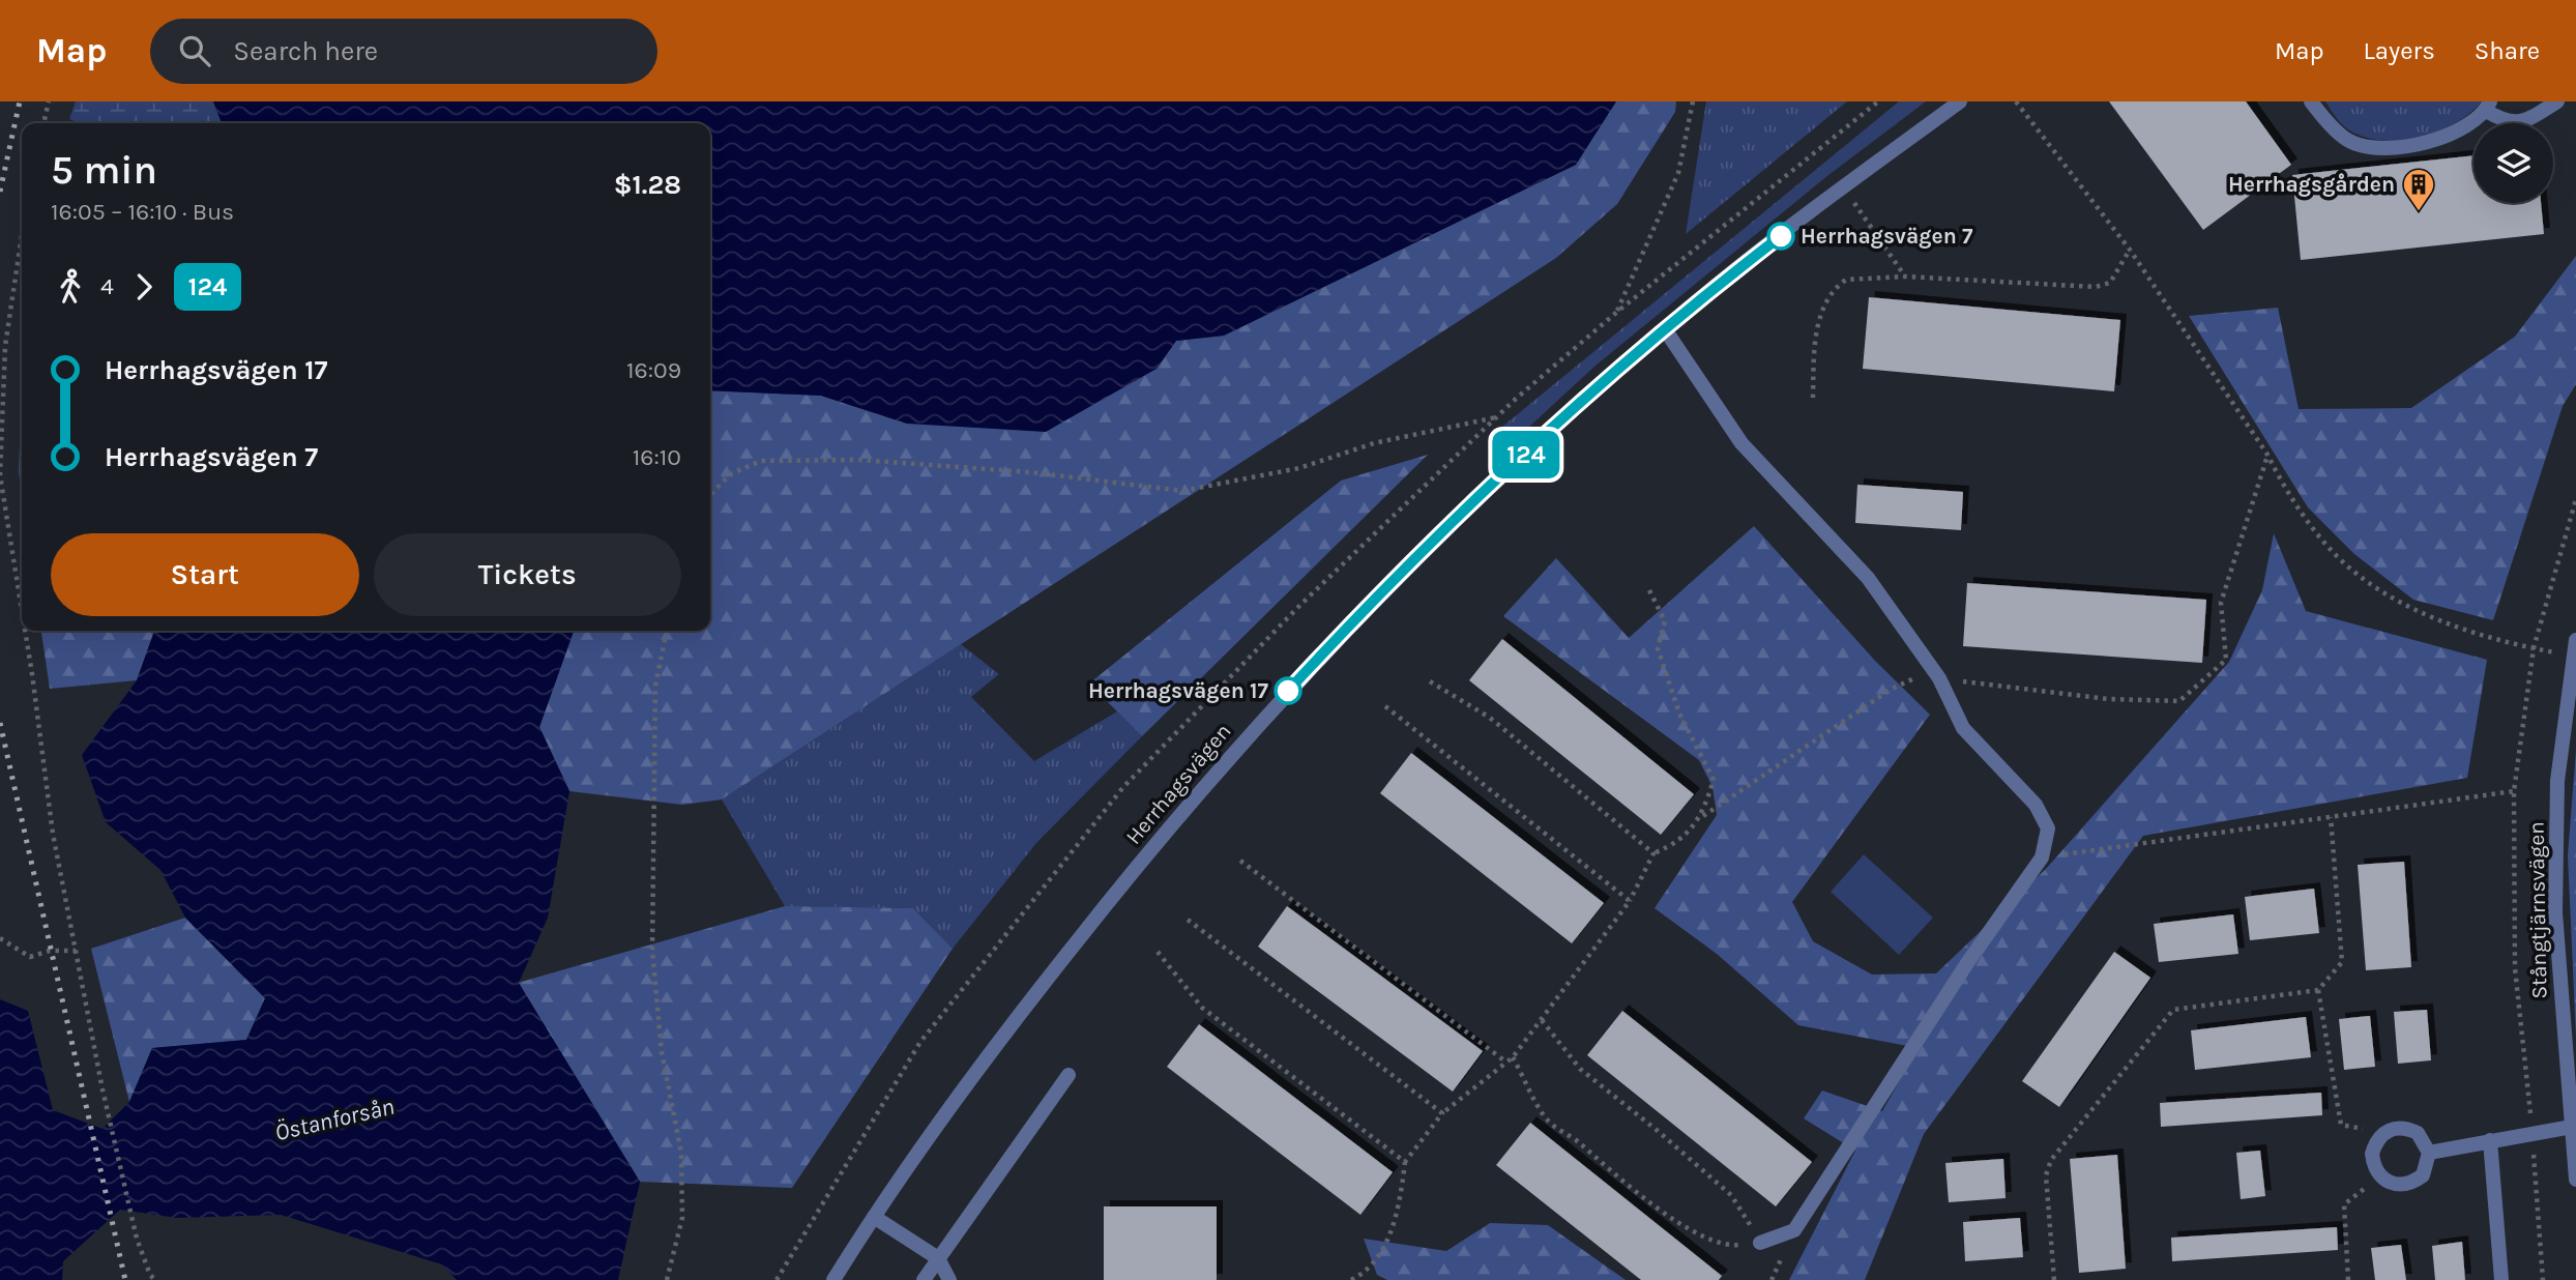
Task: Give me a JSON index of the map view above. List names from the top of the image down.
{
  "streets": {
    "street": ["Herrhagsvägen", "Stångtjärnsvägen"]
  },
  "water": ["Östanforsån"],
  "places": {
    "building": ["Herrhagsgården"],
    "other": ["Herrhagsvägen 7", "Herrhagsvägen 17"]
  },
  "lines": ["bus line 124"],
  "page": {
    "header": "Map",
    "search": "Search here",
    "nav": ["Map", "Layers", "Share"],
    "on_map": "124",
    "heading": ["5 min", "16:05 – 16:10 · Bus", "$1.28"],
    "legs": ["4", "124"],
    "list": [
      {
        "name": "Herrhagsvägen 17",
        "value": "16:09"
      },
      {
        "name": "Herrhagsvägen 7",
        "value": "16:10"
      }
    ],
    "buttons": ["Start", "Tickets"]
  }
}
